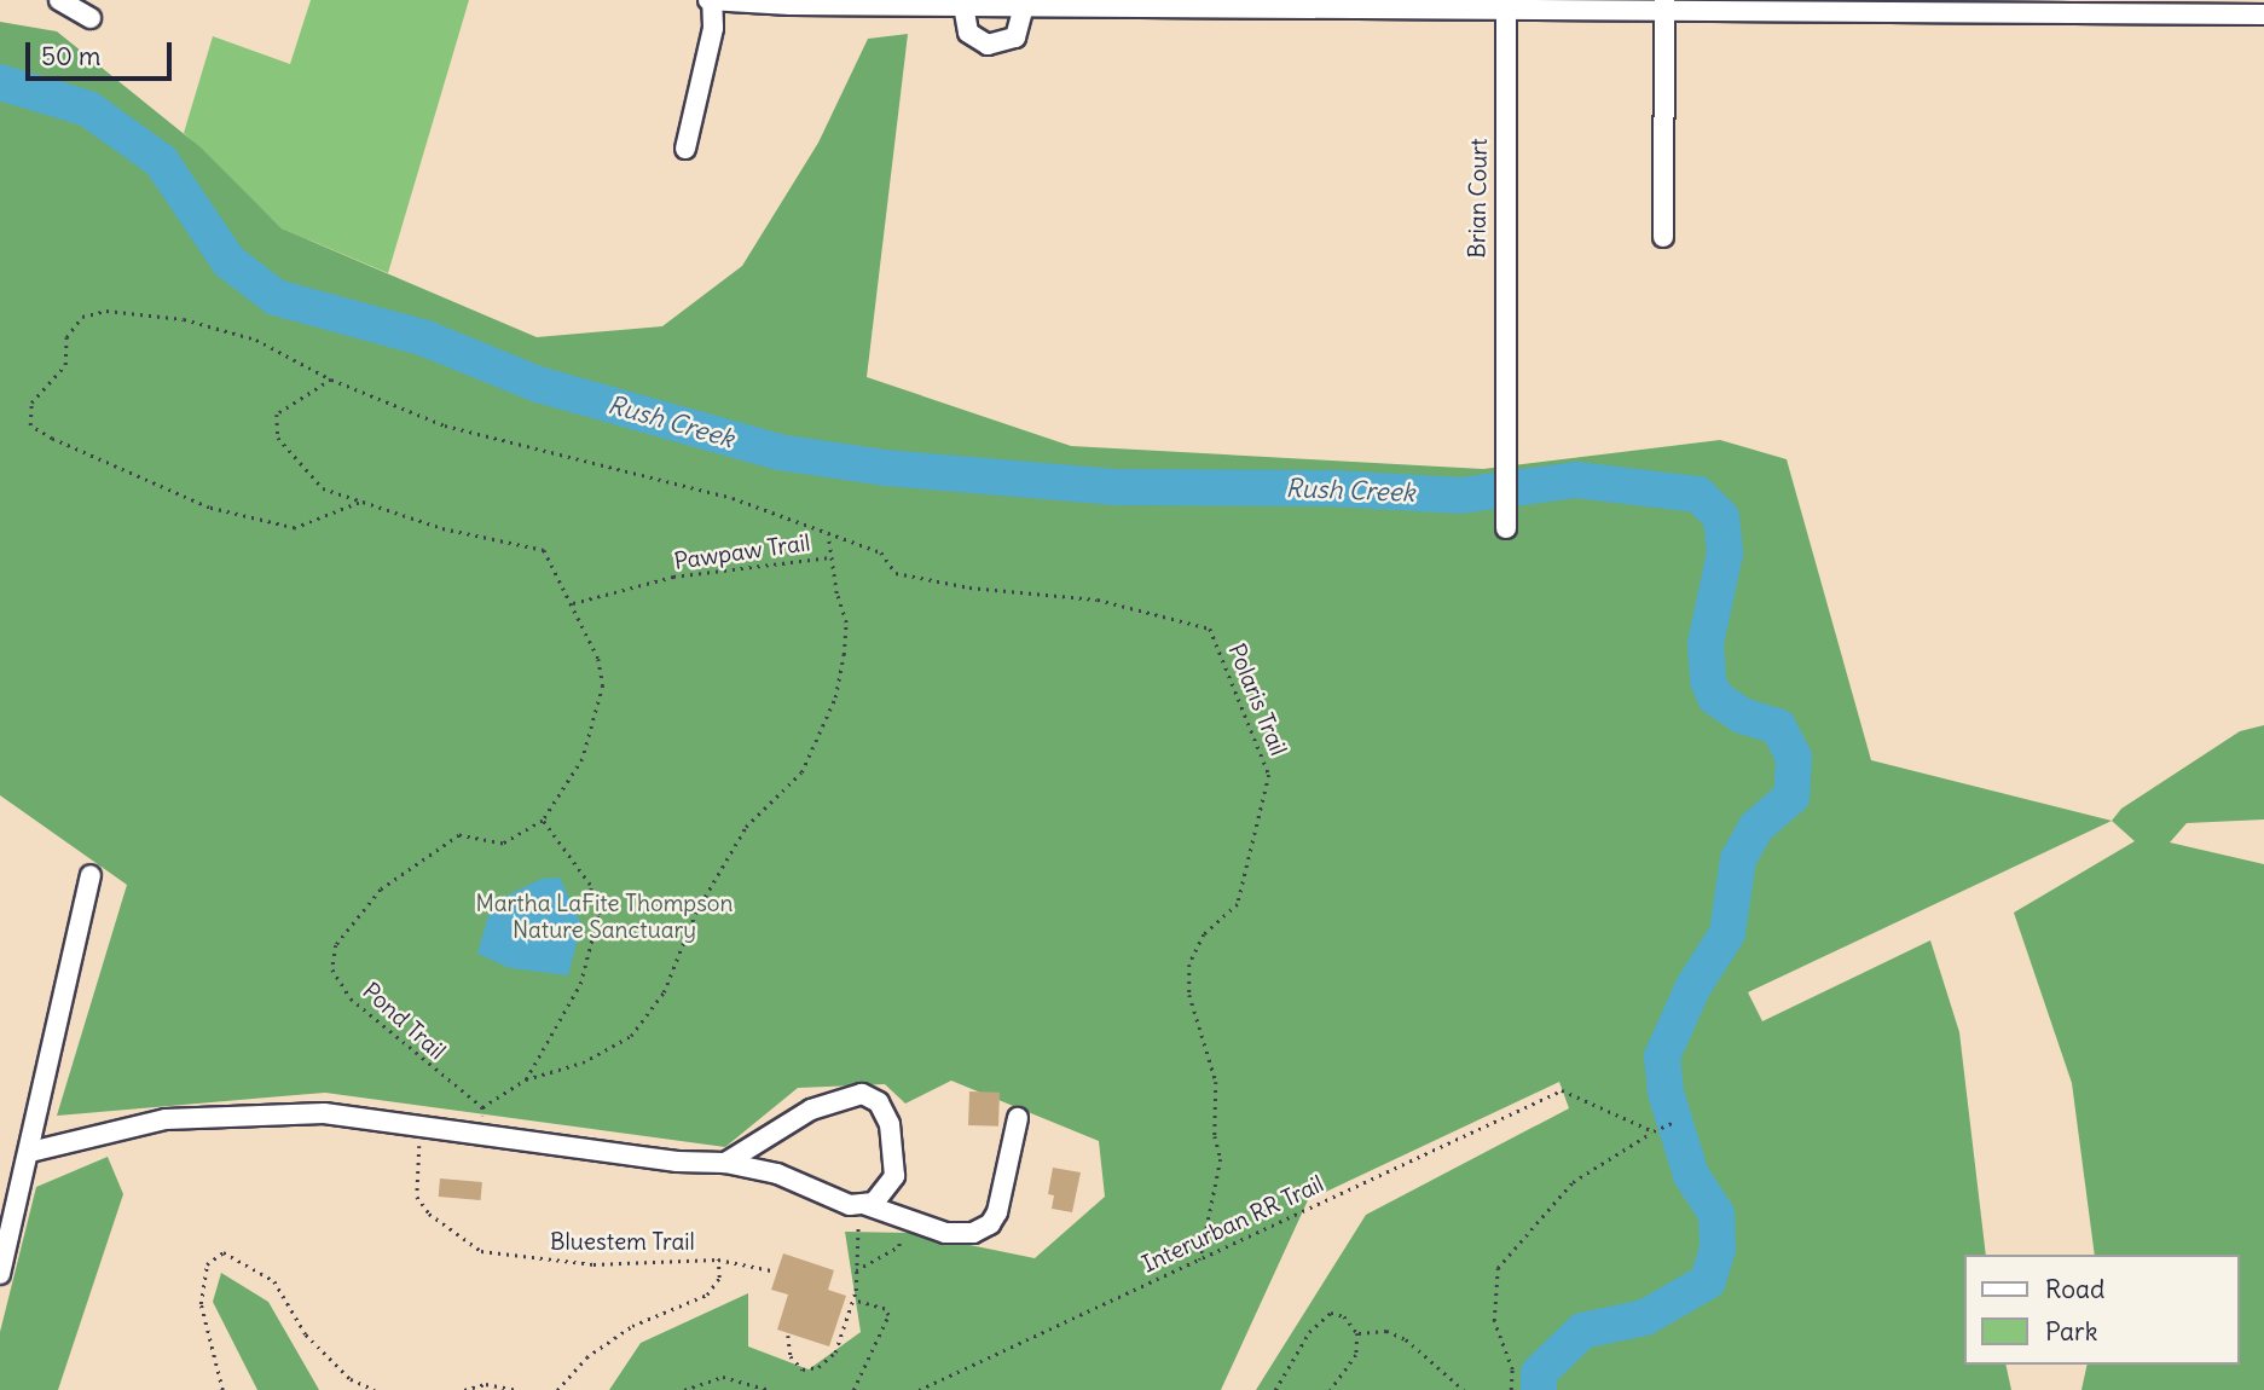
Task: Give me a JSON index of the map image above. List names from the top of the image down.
{
  "streets": {
    "street": ["Brian Court"],
    "path": [
      "Pawpaw Trail",
      "Polaris Trail",
      "Pond Trail",
      "Interurban RR Trail",
      "Bluestem Trail"
    ]
  },
  "crossings": [
    ["Pawpaw Trail", "Polaris Trail"],
    ["Pawpaw Trail", "Pond Trail"],
    ["Polaris Trail", "Interurban RR Trail"]
  ],
  "water": ["Rush Creek"],
  "parks": ["Martha LaFite Thompson Nature Sanctuary"],
  "legend": ["Road", "Park"],
  "scale_bar": "50 m"
}
